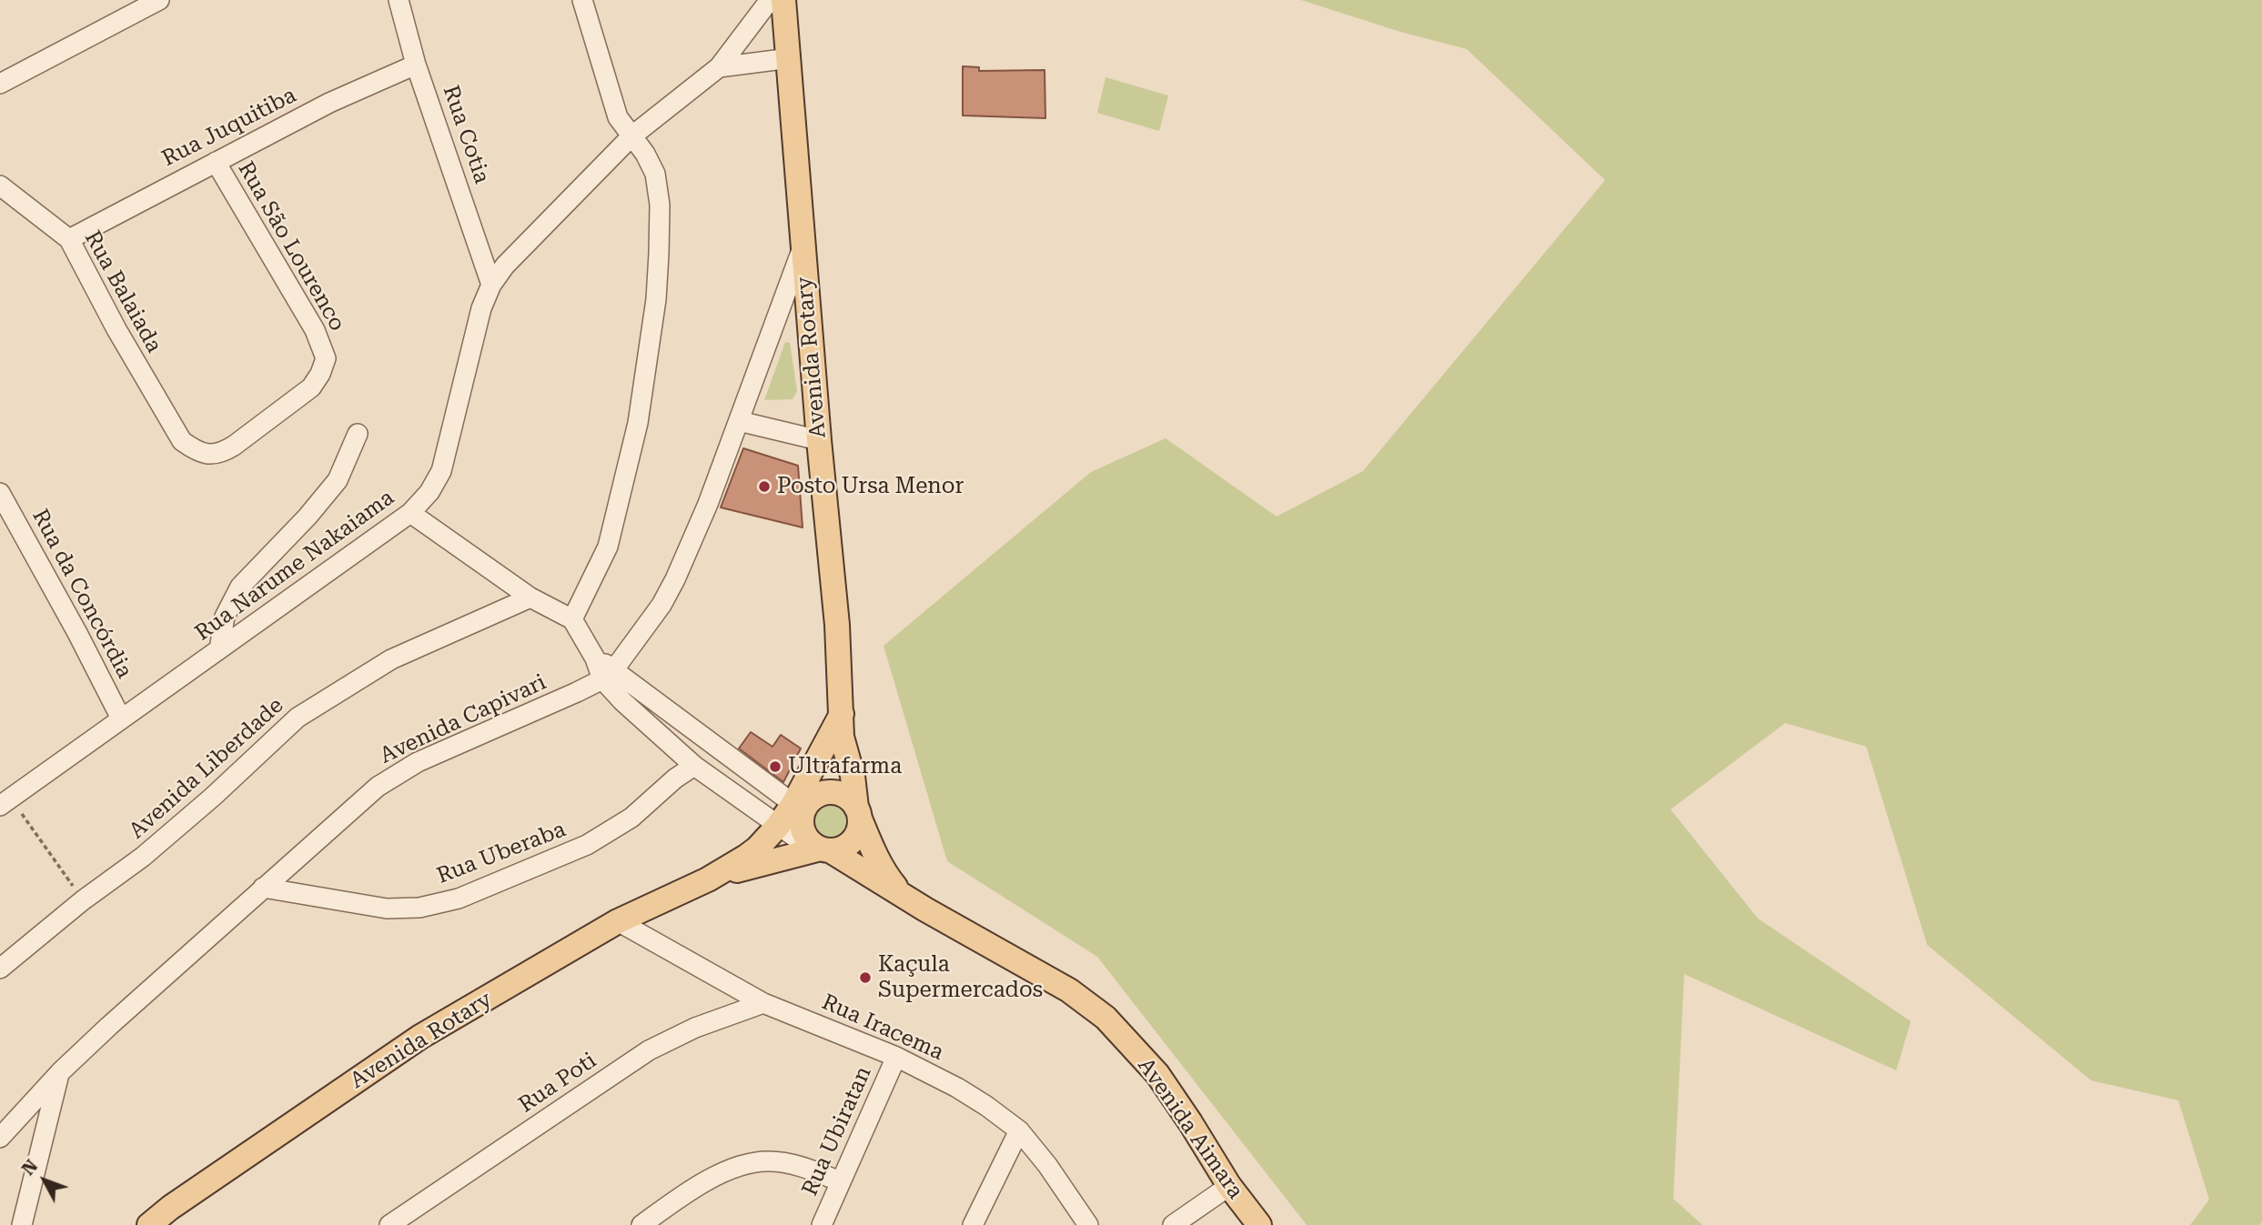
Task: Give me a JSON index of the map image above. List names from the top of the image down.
{
  "streets": {
    "main road": ["Avenida Rotary", "Avenida Aimara"],
    "street": [
      "Rua Juquitiba",
      "Rua Cotia",
      "Rua São Lourenco",
      "Rua Balaiada",
      "Rua Narume Nakaiama",
      "Rua da Concórdia",
      "Avenida Capivari",
      "Avenida Liberdade",
      "Rua Uberaba",
      "Rua Iracema",
      "Rua Poti",
      "Rua Ubiratan"
    ]
  },
  "crossings": [
    ["Rua Juquitiba", "Rua Cotia"],
    ["Rua Juquitiba", "Rua São Lourenco"],
    ["Rua Juquitiba", "Rua Balaiada"],
    ["Rua Cotia", "Rua Narume Nakaiama"],
    ["Rua São Lourenco", "Rua Balaiada"],
    ["Avenida Rotary", "Rua Iracema"],
    ["Avenida Rotary", "Avenida Aimara"],
    ["Rua Narume Nakaiama", "Rua da Concórdia"],
    ["Avenida Capivari", "Rua Uberaba"],
    ["Rua Iracema", "Rua Poti"],
    ["Rua Iracema", "Rua Ubiratan"]
  ],
  "places": ["Posto Ursa Menor", "Ultrafarma", "Kaçula Supermercados"],
  "north": "top left"
}
